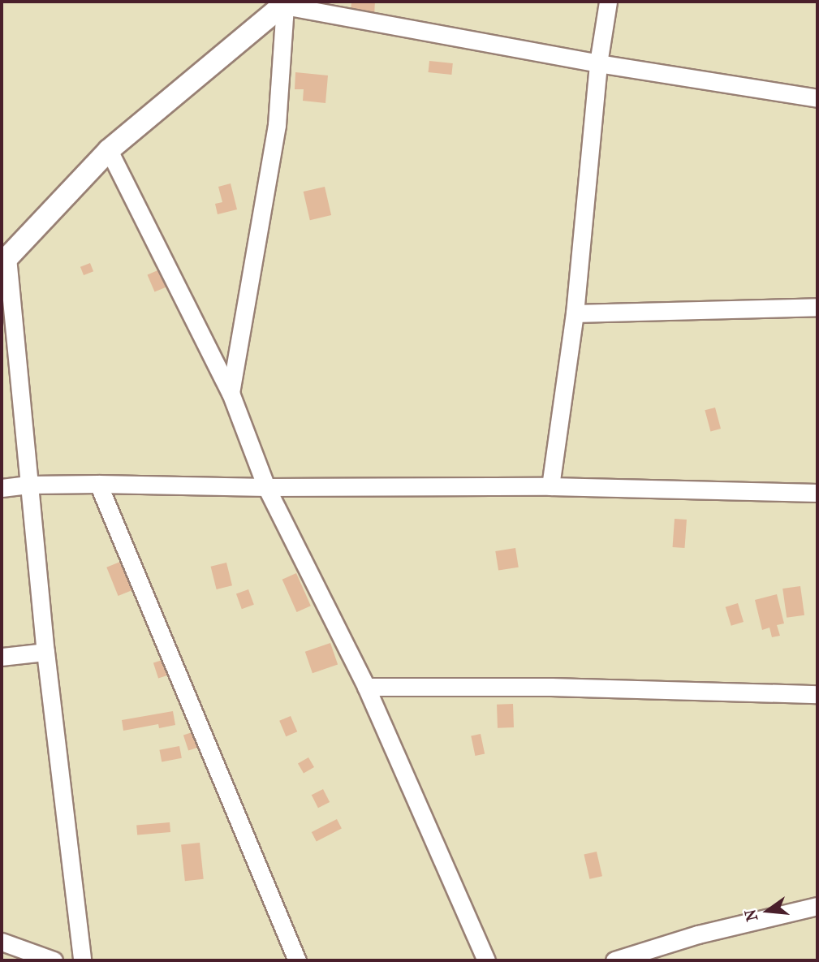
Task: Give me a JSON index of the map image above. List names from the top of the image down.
{
  "north": "left"
}
